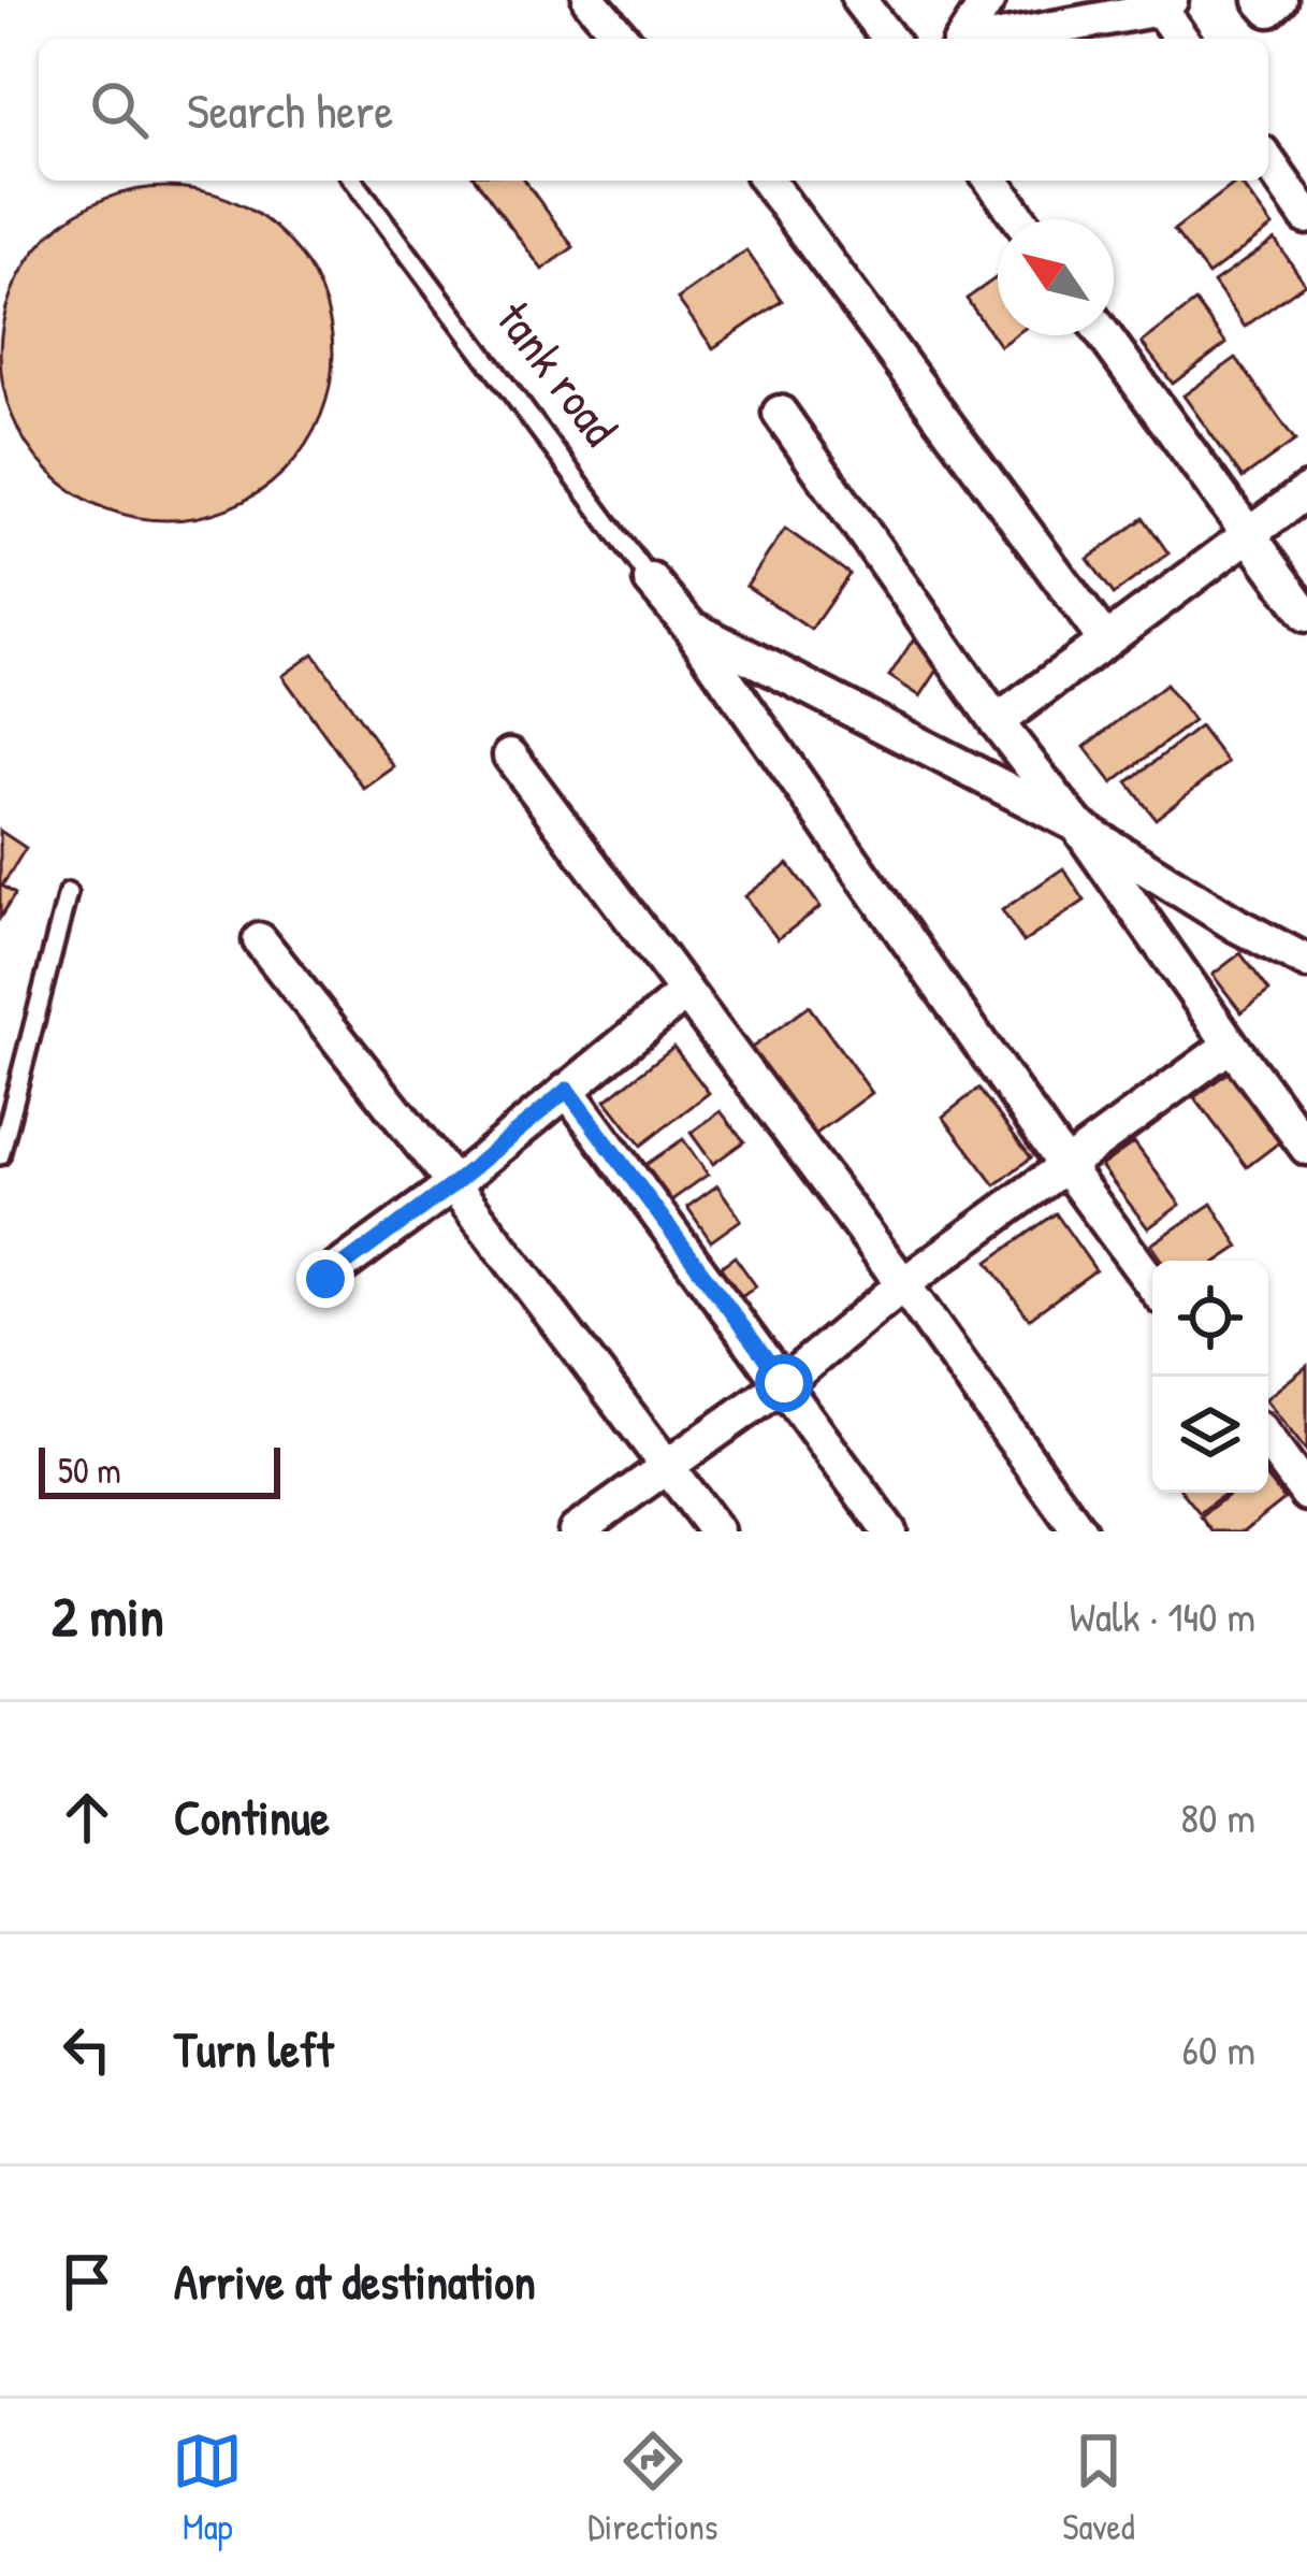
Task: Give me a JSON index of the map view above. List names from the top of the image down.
{
  "streets": {
    "street": ["tank road"]
  },
  "scale_bar": "50 m",
  "north": "top left",
  "page": {
    "search": "Search here",
    "scale": "50 m",
    "heading": ["2 min", "Walk · 140 m"],
    "list": [
      ["Continue", "80 m"],
      ["Turn left", "60 m"],
      "Arrive at destination"
    ],
    "nav": ["Map", "Directions", "Saved"]
  }
}
